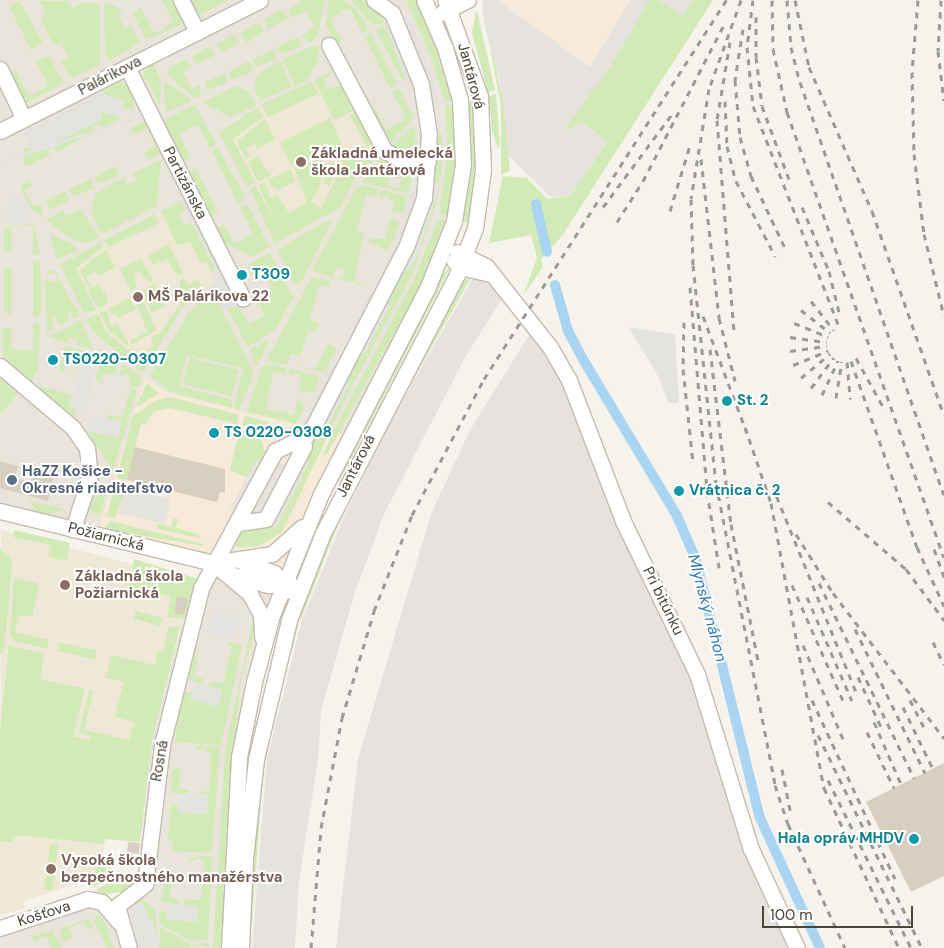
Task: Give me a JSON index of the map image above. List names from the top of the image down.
{
  "streets": {
    "street": [
      "Palárikova",
      "Jantárová",
      "Partizánska",
      "Požiarnická",
      "Pri bitúnku",
      "Rosná",
      "Košťova"
    ]
  },
  "crossings": [
    ["Palárikova", "Partizánska"],
    ["Jantárová", "Požiarnická"],
    ["Jantárová", "Pri bitúnku"],
    ["Požiarnická", "Rosná"],
    ["Rosná", "Košťova"]
  ],
  "water": ["Mlynský náhon"],
  "places": [
    "Základná umelecká škola Jantárová",
    "T309",
    "MŠ Palárikova 22",
    "TS0220-0307",
    "St. 2",
    "TS 0220-0308",
    "HaZZ Košice - Okresné riaditeľstvo",
    "Vrátnica č. 2",
    "Základná škola Požiarnická",
    "Hala opráv MHDV",
    "Vysoká škola bezpečnostného manažérstva"
  ],
  "scale_bar": "100 m"
}
